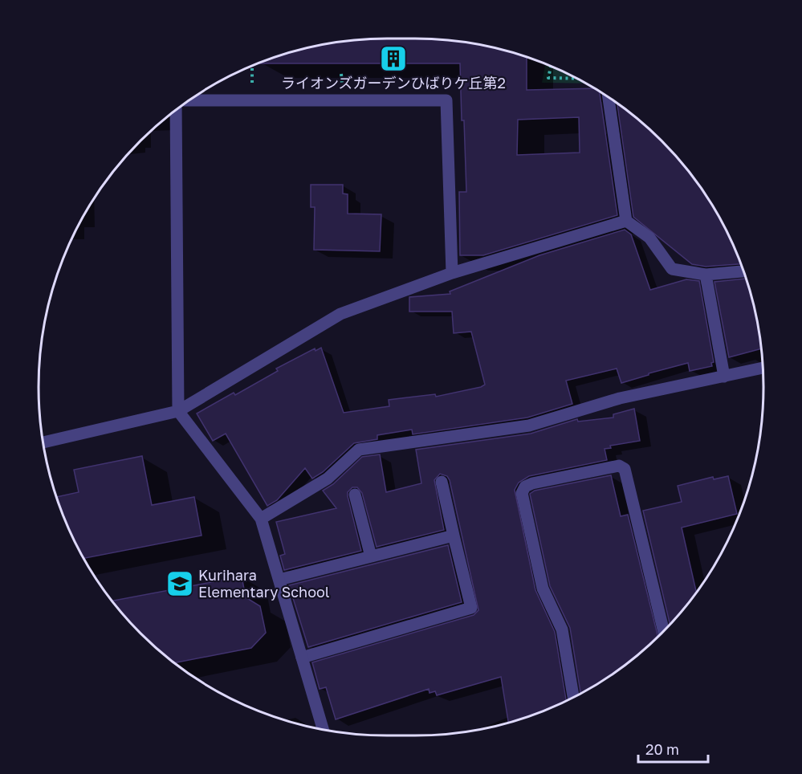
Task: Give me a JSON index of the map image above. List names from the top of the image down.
{
  "places": {
    "building": ["ライオンズガーデンひばりケ丘第2"],
    "school or university": ["Kurihara Elementary School"]
  },
  "scale_bar": "20 m"
}
